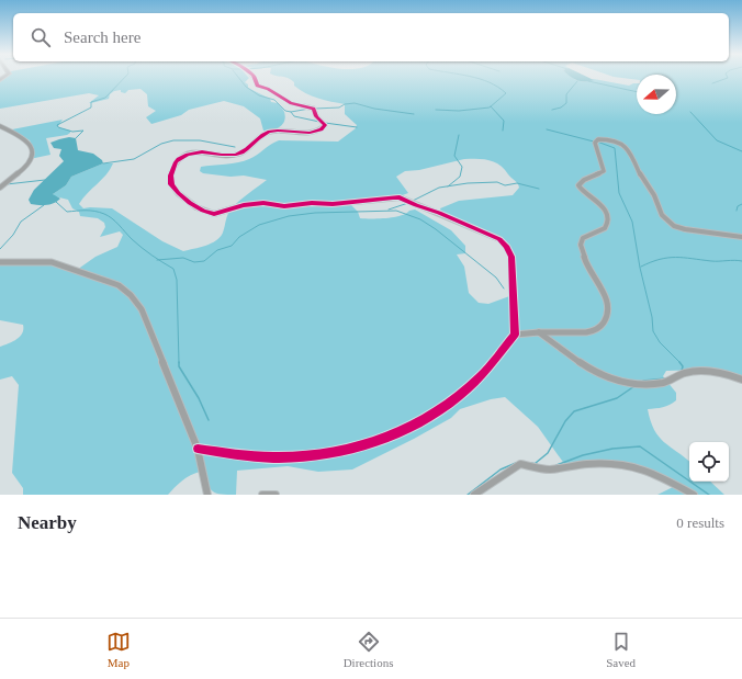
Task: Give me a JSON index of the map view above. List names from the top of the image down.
{
  "north": "left",
  "page": {
    "search": "Search here",
    "heading": ["Nearby", "0 results"],
    "nav": ["Map", "Directions", "Saved"]
  }
}
